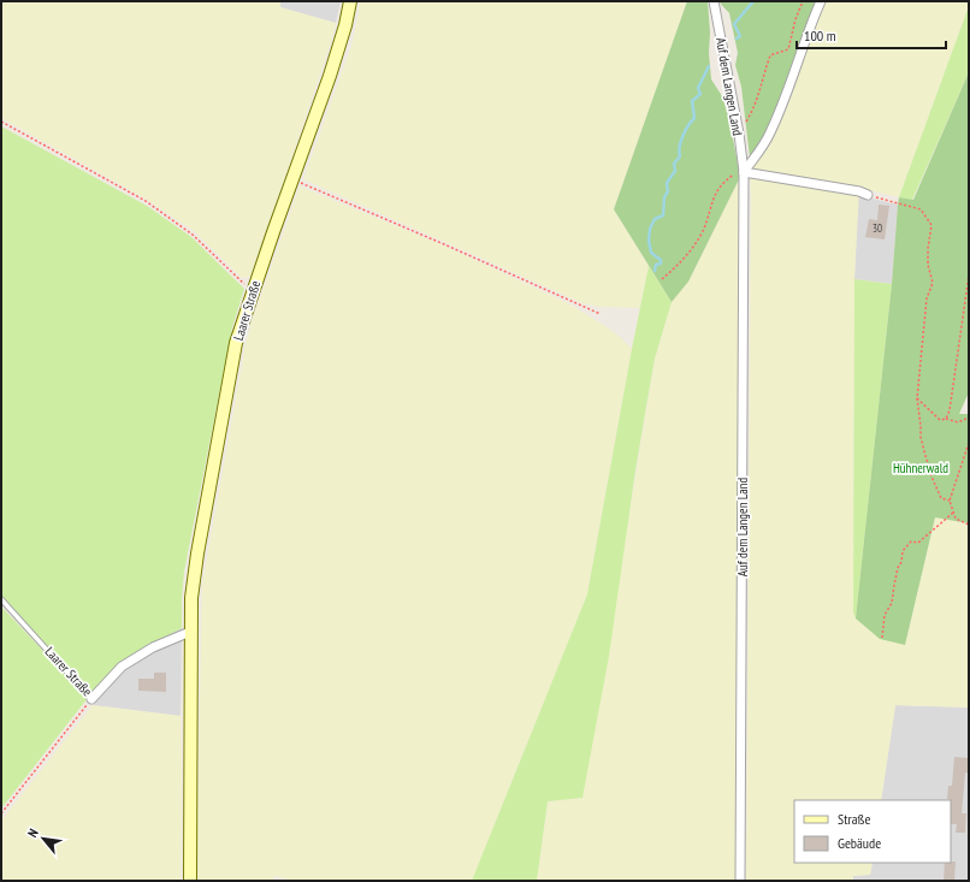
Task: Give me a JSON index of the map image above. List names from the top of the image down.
{
  "streets": {
    "street": ["Auf dem Langen Land", "Laarer Straße"]
  },
  "parks": ["Hühnerwald"],
  "house_numbers": ["30"],
  "legend": ["Straße", "Gebäude"],
  "scale_bar": "100 m",
  "north": "top left"
}
